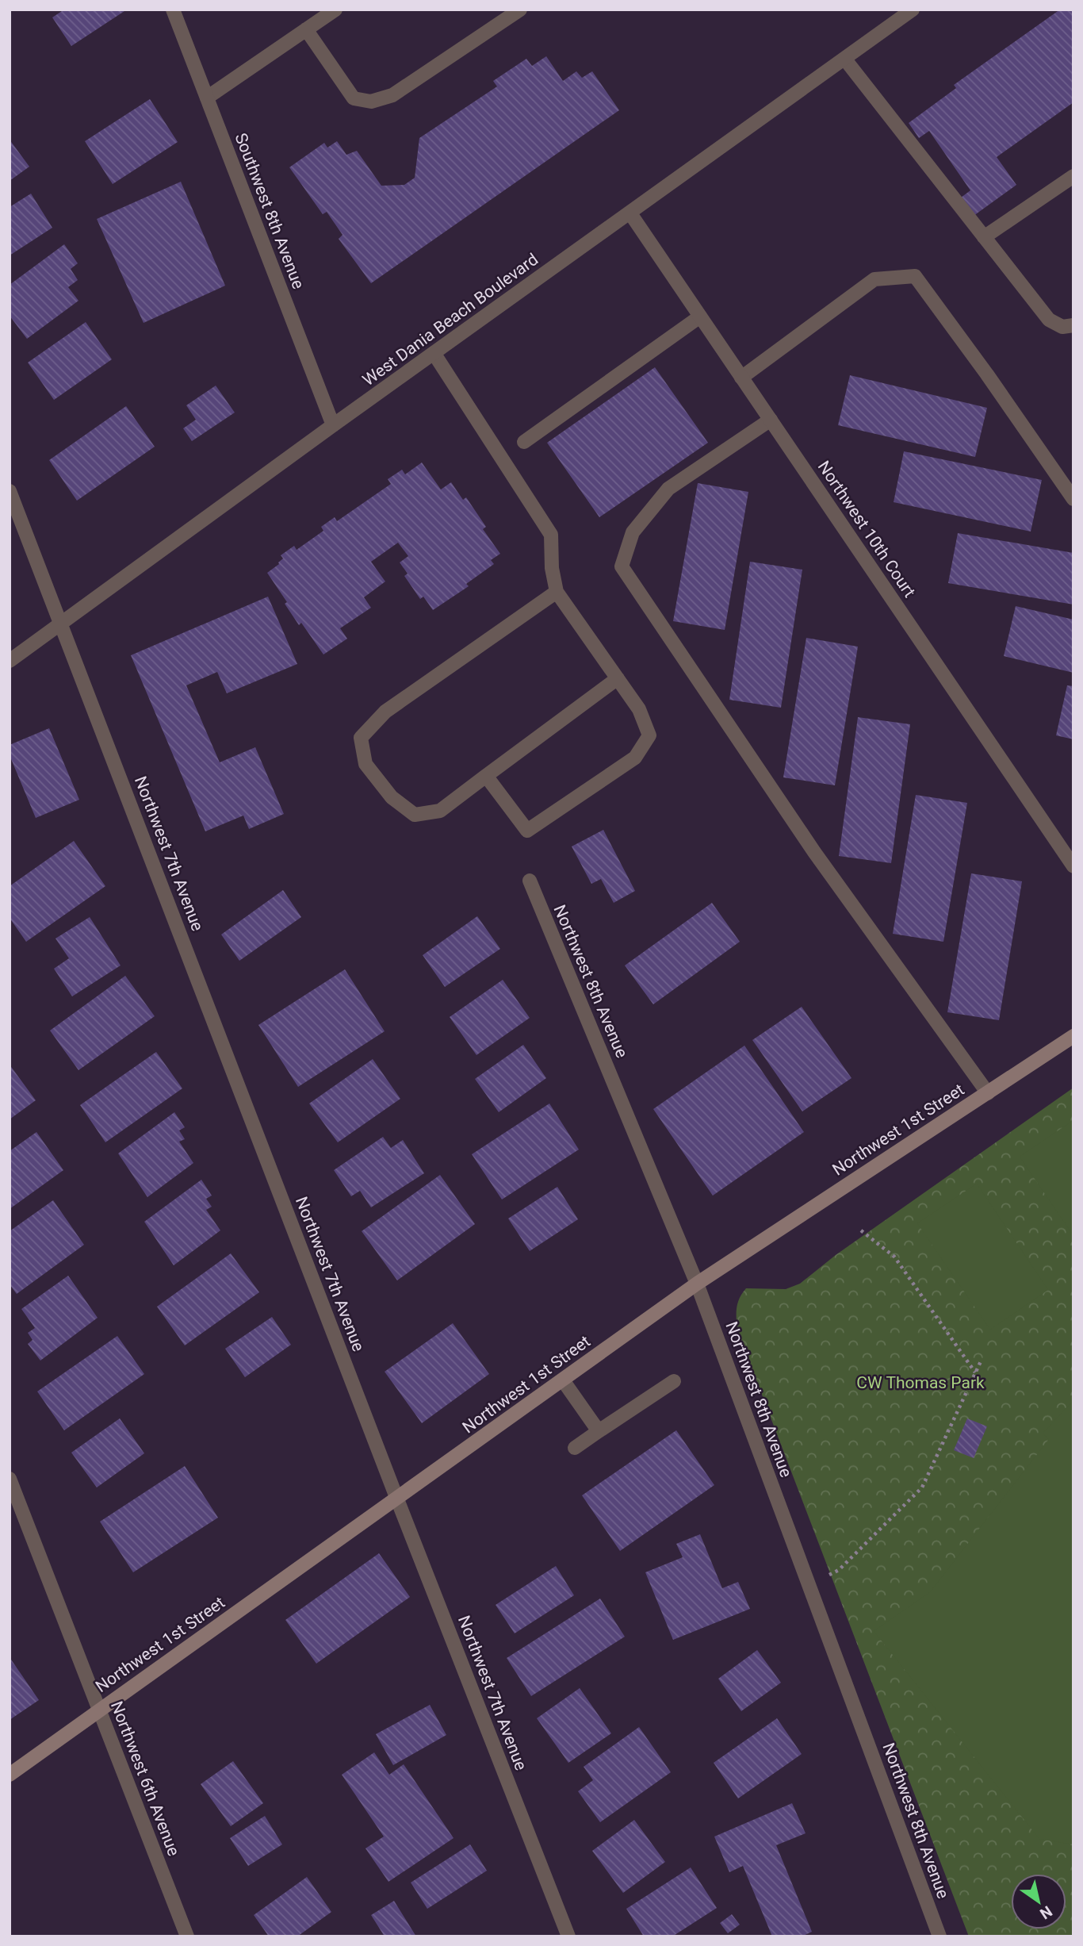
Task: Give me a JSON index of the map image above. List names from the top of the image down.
{
  "streets": {
    "street": [
      "Southwest 8th Avenue",
      "West Dania Beach Boulevard",
      "Northwest 10th Court",
      "Northwest 7th Avenue",
      "Northwest 8th Avenue",
      "Northwest 1st Street",
      "Northwest 6th Avenue"
    ]
  },
  "crossings": [
    ["Southwest 8th Avenue", "West Dania Beach Boulevard"],
    ["West Dania Beach Boulevard", "Northwest 10th Court"],
    ["West Dania Beach Boulevard", "Northwest 7th Avenue"],
    ["Northwest 7th Avenue", "Northwest 1st Street"],
    ["Northwest 8th Avenue", "Northwest 1st Street"],
    ["Northwest 1st Street", "Northwest 6th Avenue"]
  ],
  "parks": ["CW Thomas Park"],
  "north": "bottom right"
}
